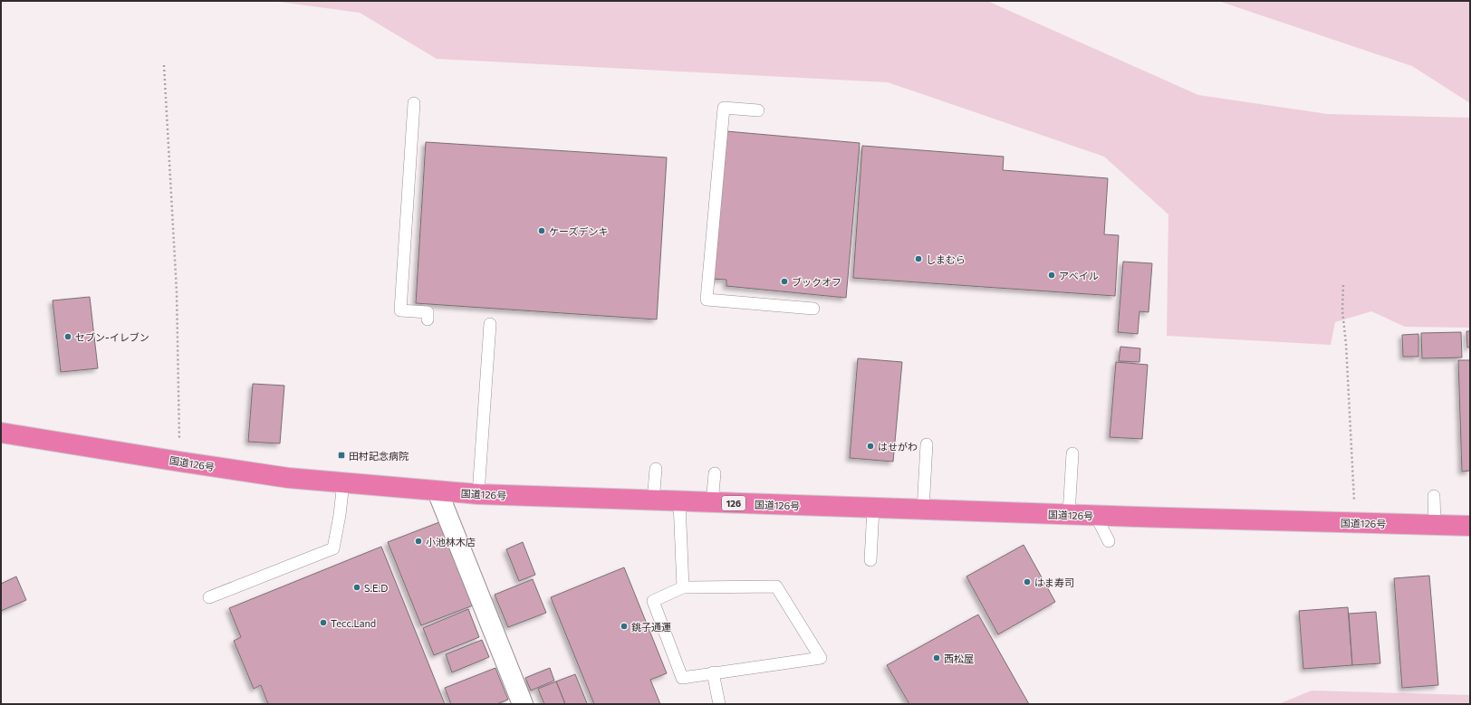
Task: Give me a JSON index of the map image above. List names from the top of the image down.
{
  "streets": {
    "highway": ["国道126号", "126"]
  },
  "places": {
    "other": [
      "ケーズデンキ",
      "しまむら",
      "アベイル",
      "ブックオフ",
      "セブン-イレブン",
      "はせがわ",
      "小池林木店",
      "はま寿司",
      "S.E.D",
      "Tecc.Land",
      "銚子通運",
      "西松屋"
    ],
    "transit": ["田村記念病院"]
  }
}
